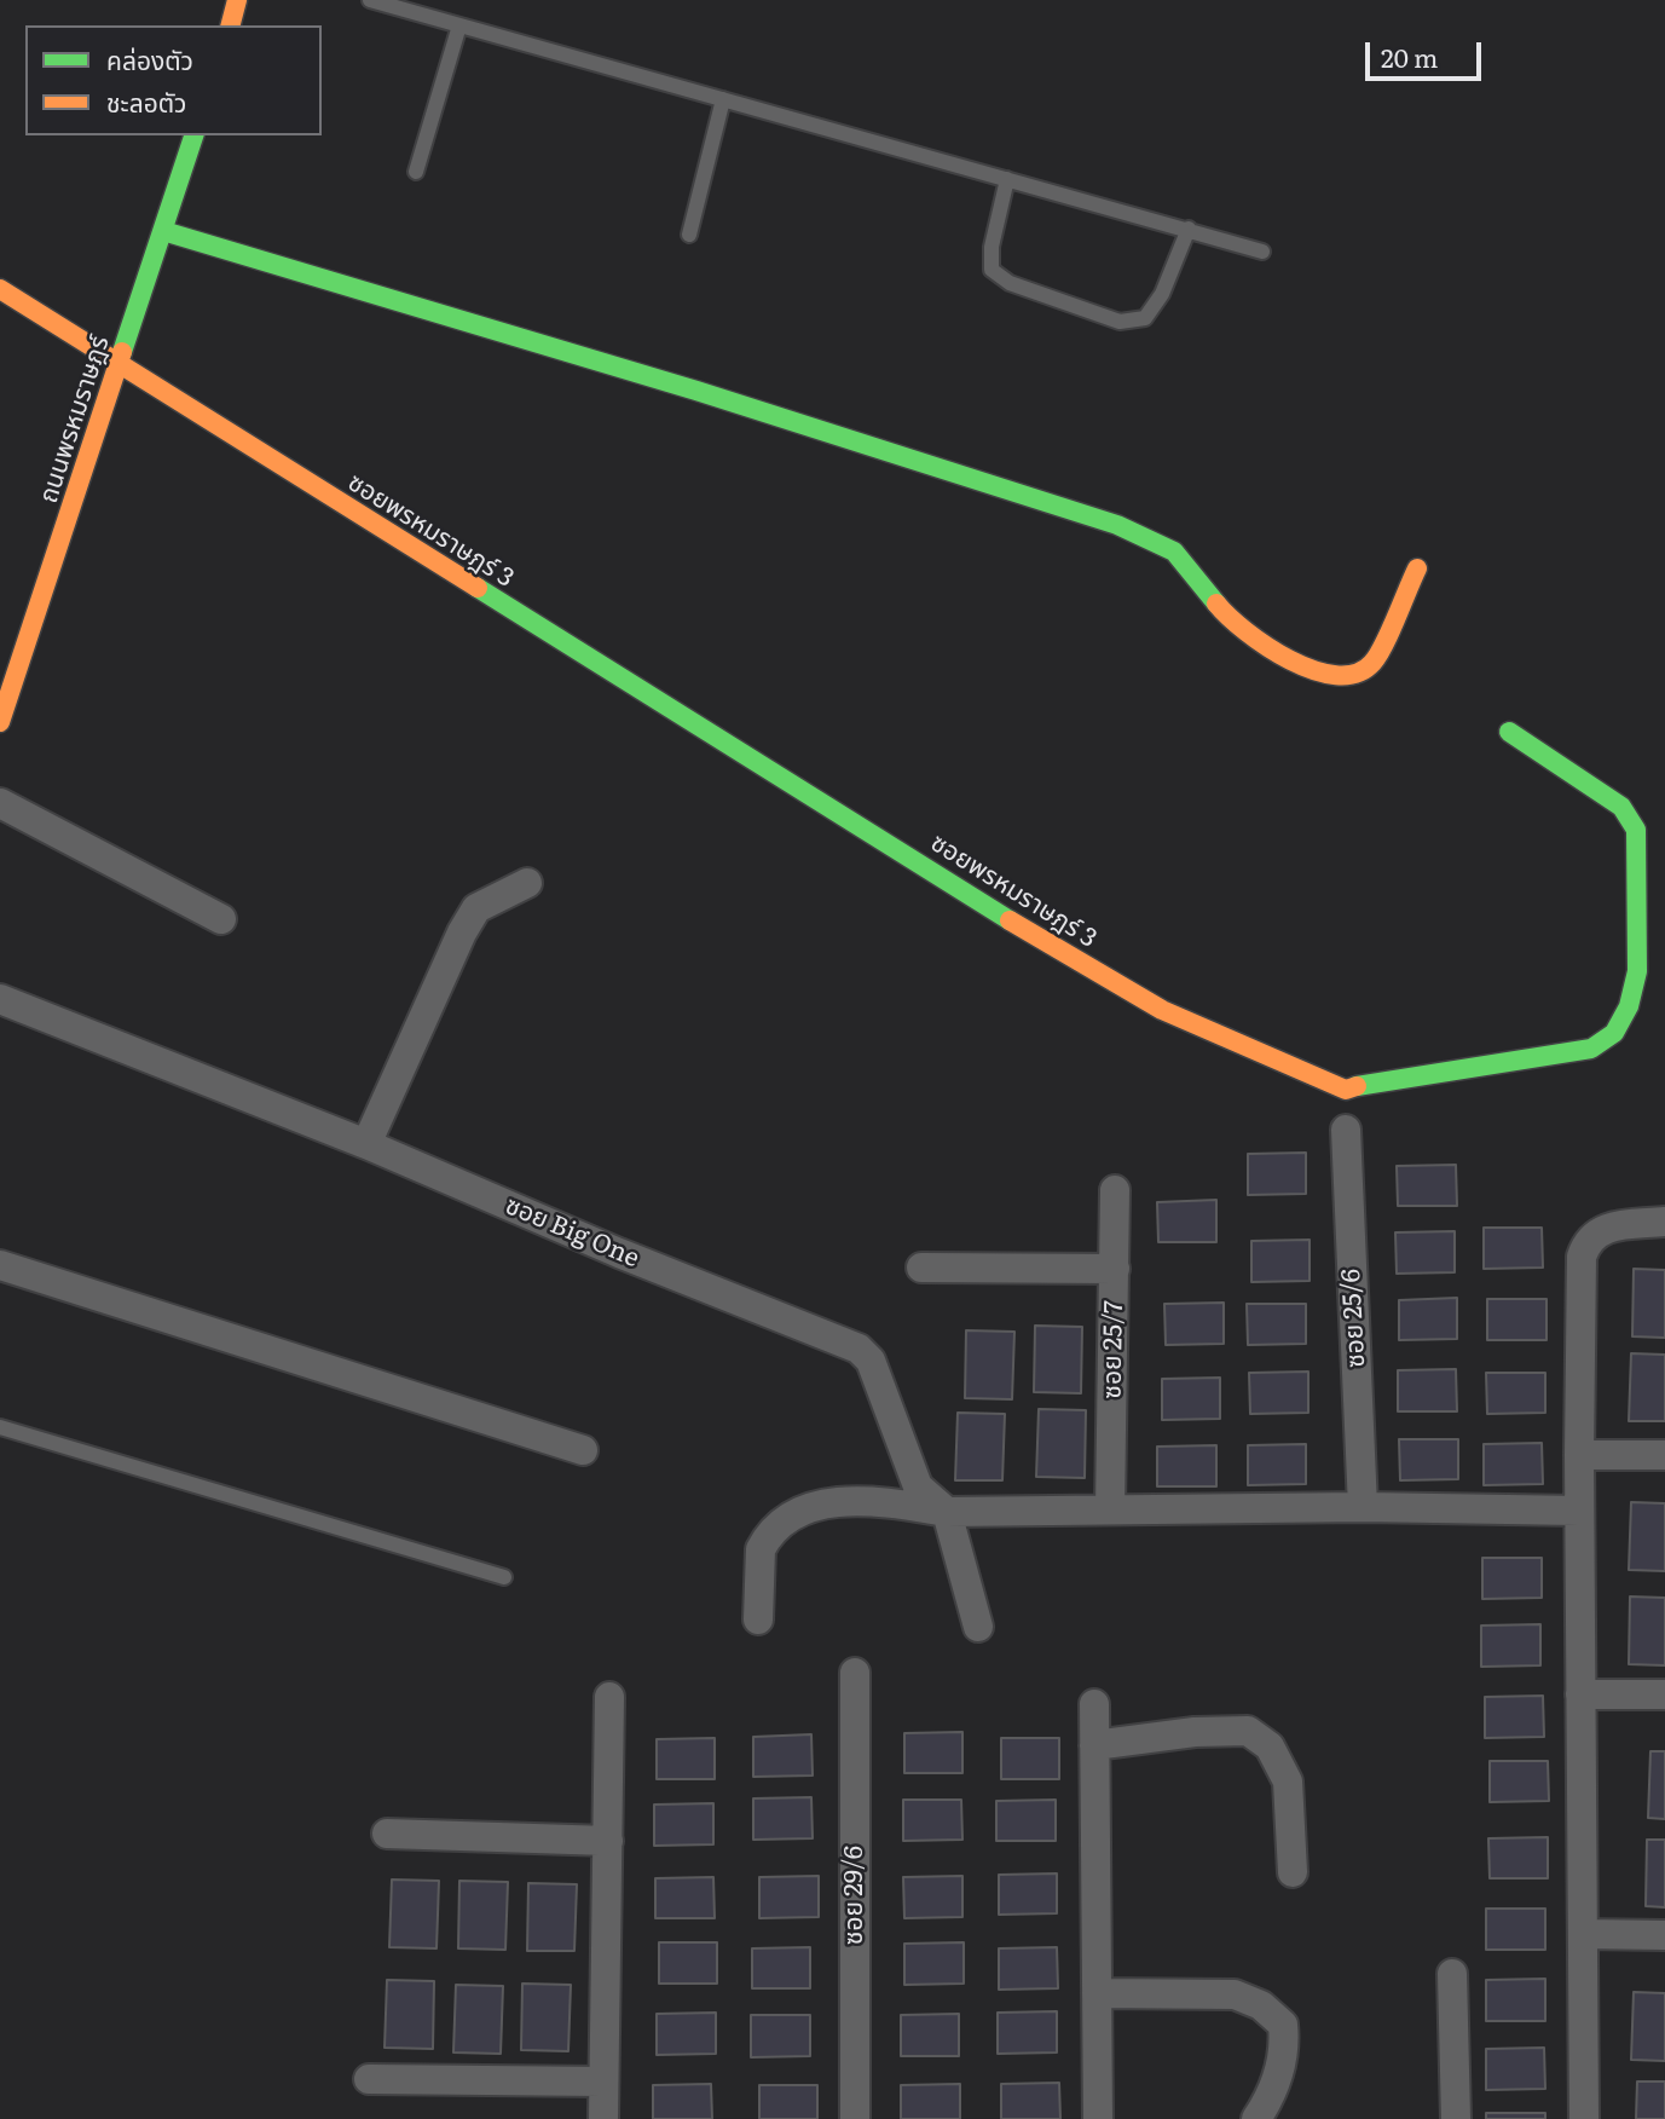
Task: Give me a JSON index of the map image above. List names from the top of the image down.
{
  "streets": {
    "street": [
      "ถนนพรหมราษฎร์",
      "ซอยพรหมราษฎร์ 3",
      "ซอย Big One",
      "ซอย 25/6",
      "ซอย 25/7",
      "ซอย 29/6"
    ]
  },
  "crossings": [
    ["ถนนพรหมราษฎร์", "ซอยพรหมราษฎร์ 3"]
  ],
  "legend": ["คล่องตัว", "ชะลอตัว"],
  "scale_bar": "20 m"
}
